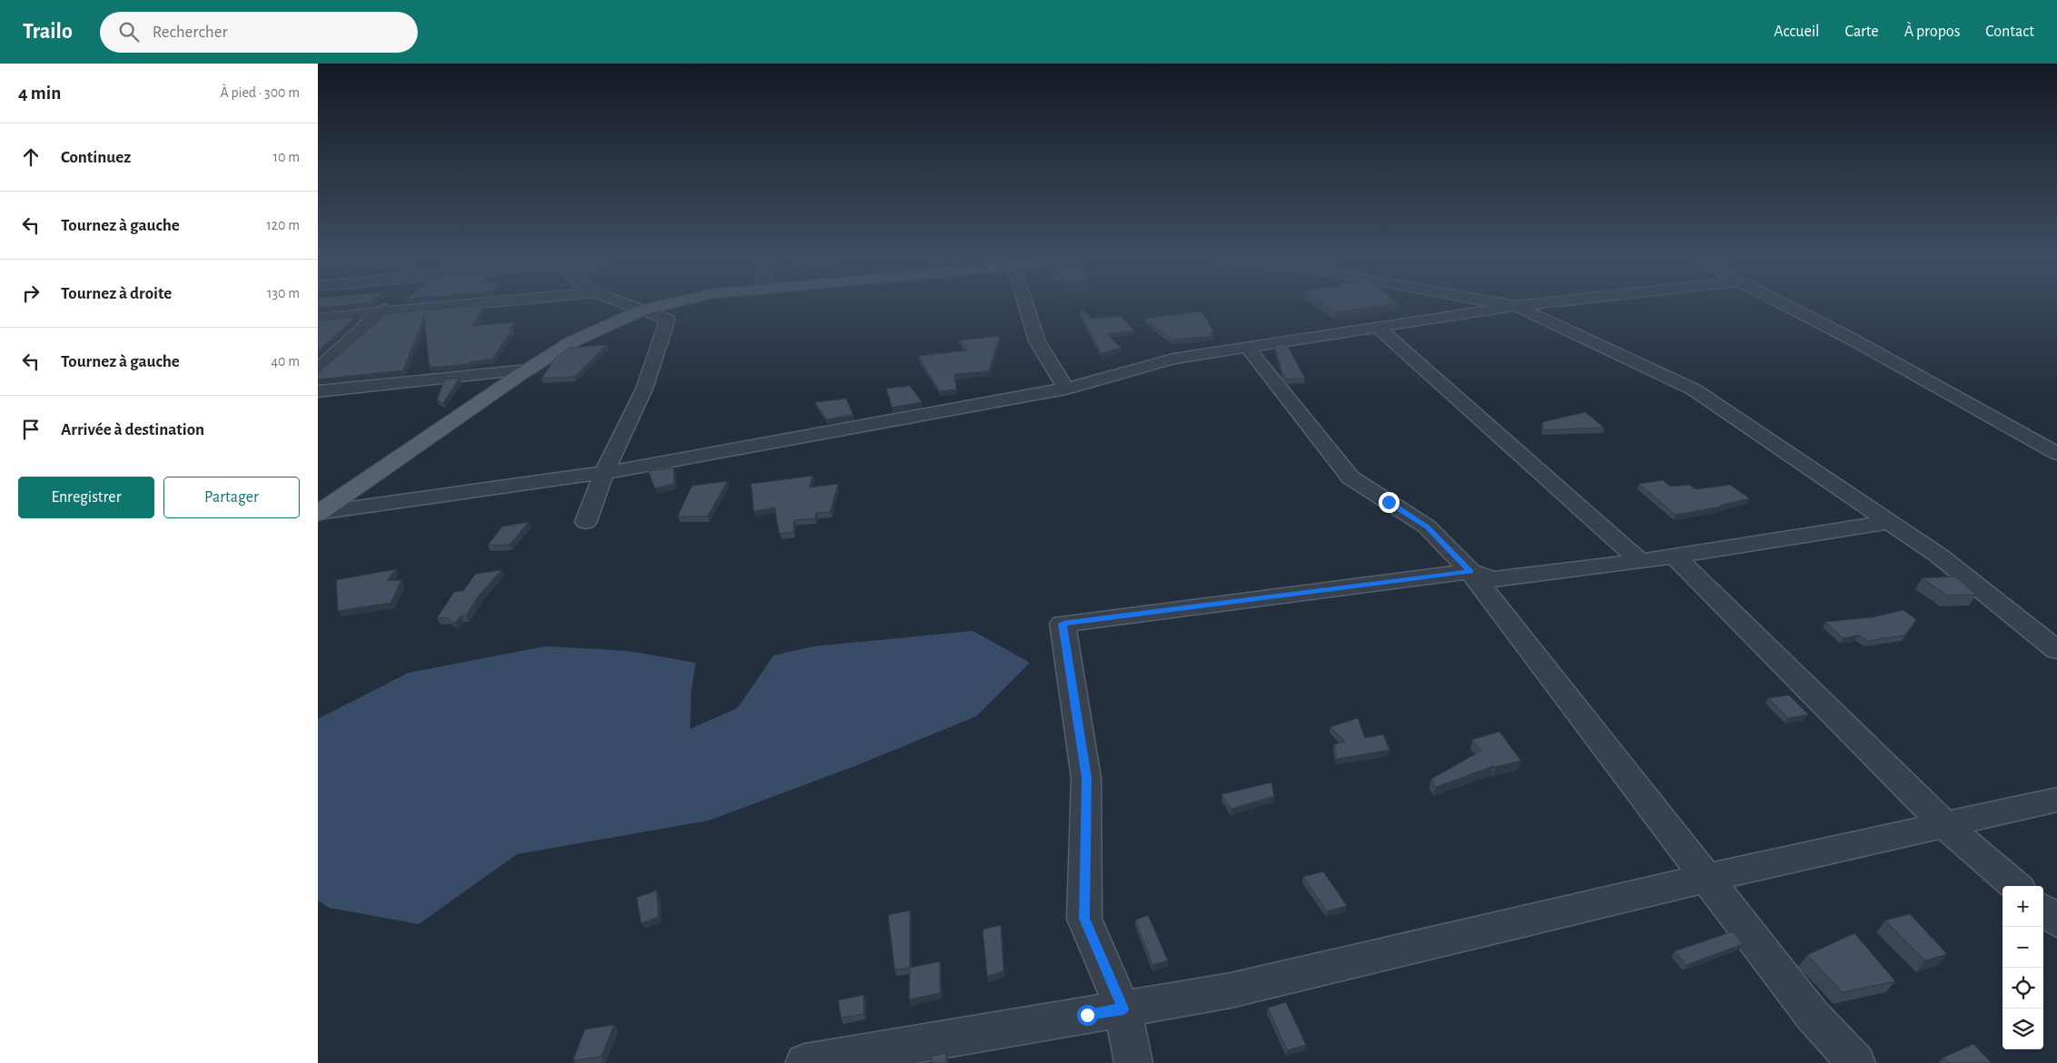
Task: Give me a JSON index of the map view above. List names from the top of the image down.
{
  "page": {
    "header": "Trailo",
    "search": "Rechercher",
    "nav": [
      "Accueil",
      "Carte",
      "À propos",
      "Contact"
    ],
    "heading": ["4 min", "À pied · 300 m"],
    "list": [
      ["Continuez", "10 m"],
      ["Tournez à gauche", "120 m"],
      ["Tournez à droite", "130 m"],
      ["Tournez à gauche", "40 m"],
      "Arrivée à destination"
    ],
    "buttons": ["Enregistrer", "Partager"],
    "map_buttons": ["+", "−"]
  }
}
